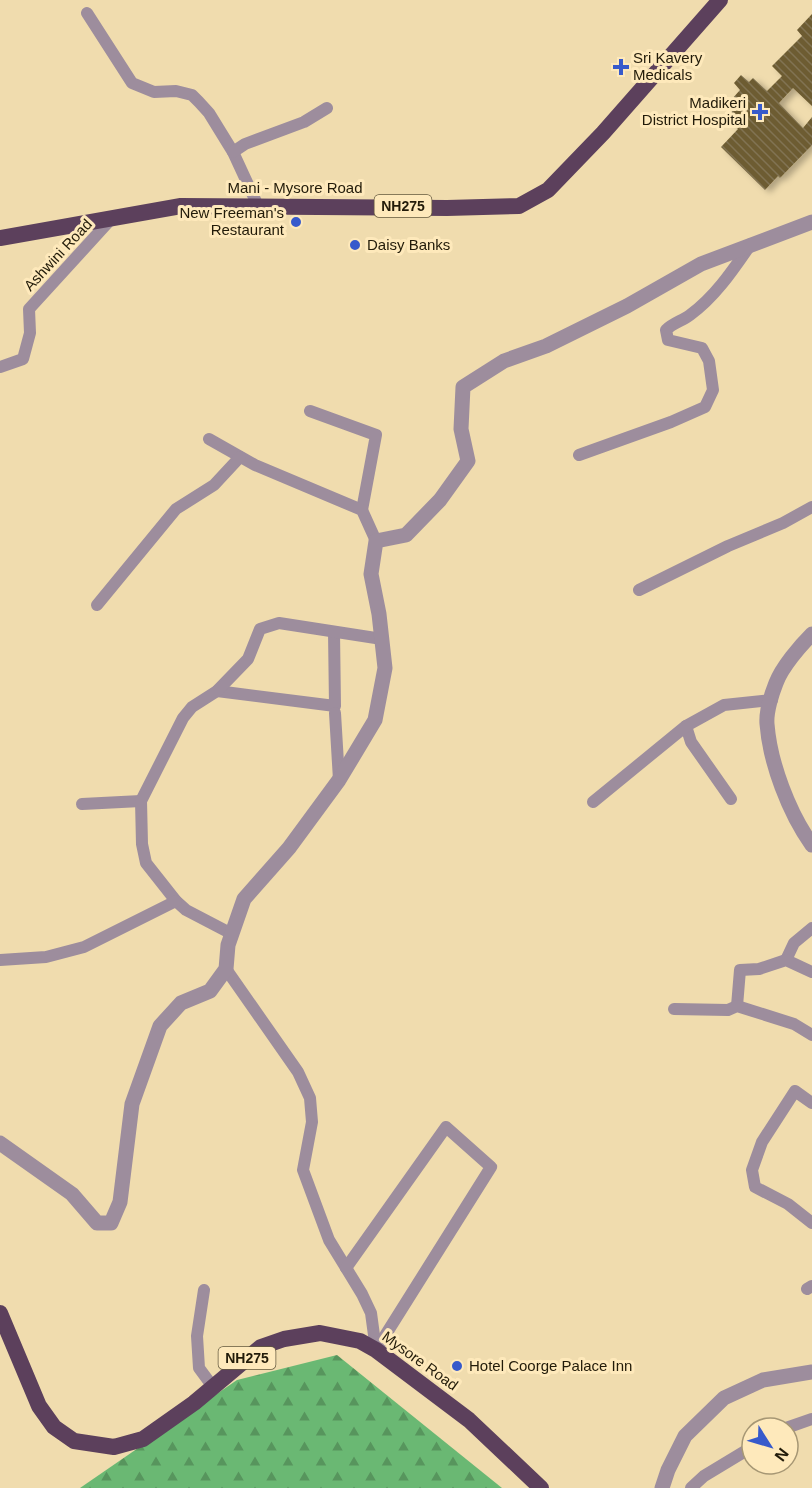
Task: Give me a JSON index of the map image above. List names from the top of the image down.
{
  "streets": {
    "highway": ["Mani - Mysore Road", "NH275", "Mysore Road"],
    "street": ["Ashwini Road"]
  },
  "crossings": [
    ["Mani - Mysore Road", "Ashwini Road"]
  ],
  "places": {
    "health": ["Sri Kavery Medicals", "Madikeri District Hospital"],
    "other": ["New Freeman's Restaurant", "Daisy Banks", "Hotel Coorge Palace Inn"]
  },
  "north": "bottom right"
}
